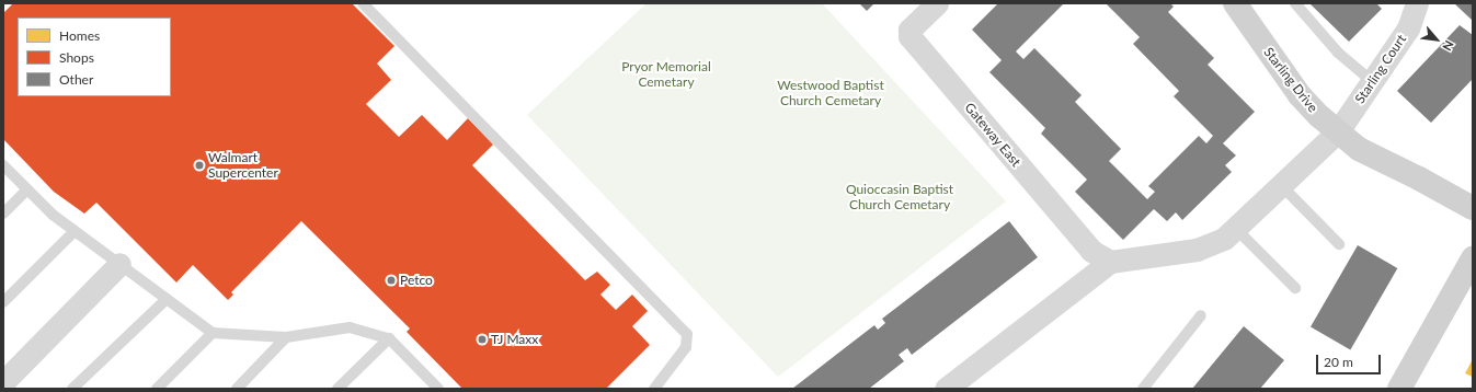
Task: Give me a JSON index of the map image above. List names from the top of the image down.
{
  "streets": {
    "street": ["Starling Court", "Starling Drive", "Gateway East"]
  },
  "crossings": [
    ["Starling Court", "Starling Drive"]
  ],
  "parks": ["Pryor Memorial Cemetary", "Westwood Baptist Church Cemetary", "Quioccasin Baptist Church Cemetary"],
  "places": ["Walmart Supercenter", "Petco", "TJ Maxx"],
  "legend": ["Homes", "Shops", "Other"],
  "scale_bar": "20 m",
  "north": "bottom right"
}
